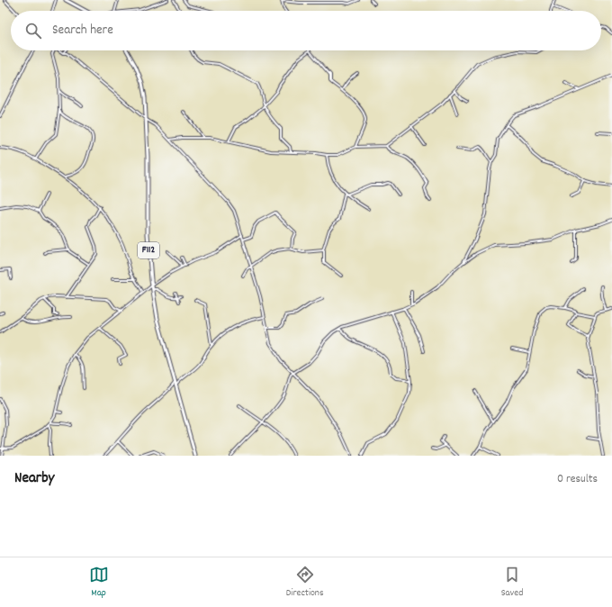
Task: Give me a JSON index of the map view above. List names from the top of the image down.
{
  "streets": {
    "main road": ["F112"]
  },
  "page": {
    "search": "Search here",
    "heading": ["Nearby", "0 results"],
    "nav": ["Map", "Directions", "Saved"]
  }
}
